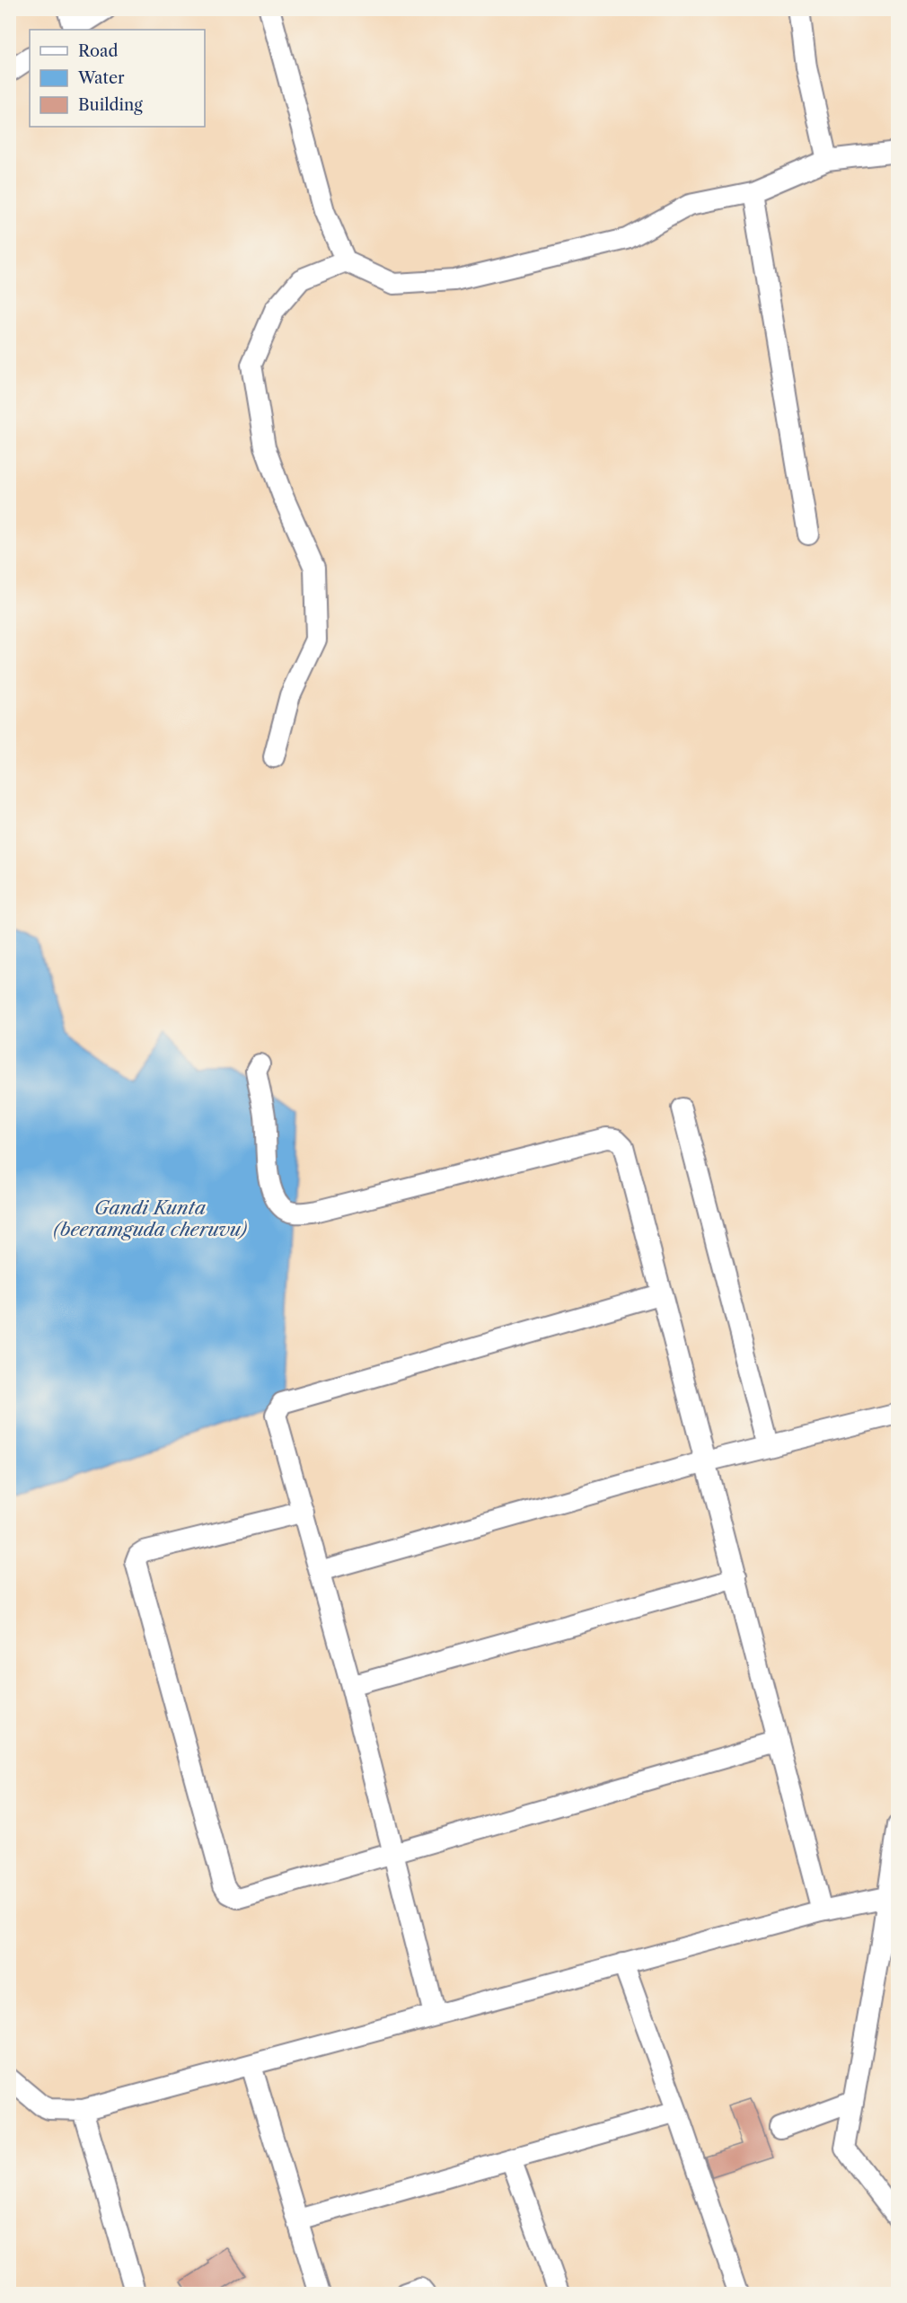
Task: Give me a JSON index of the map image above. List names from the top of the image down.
{
  "water": ["Gandi Kunta (beeramguda cheruvu)"],
  "legend": ["Road", "Water", "Building"]
}
